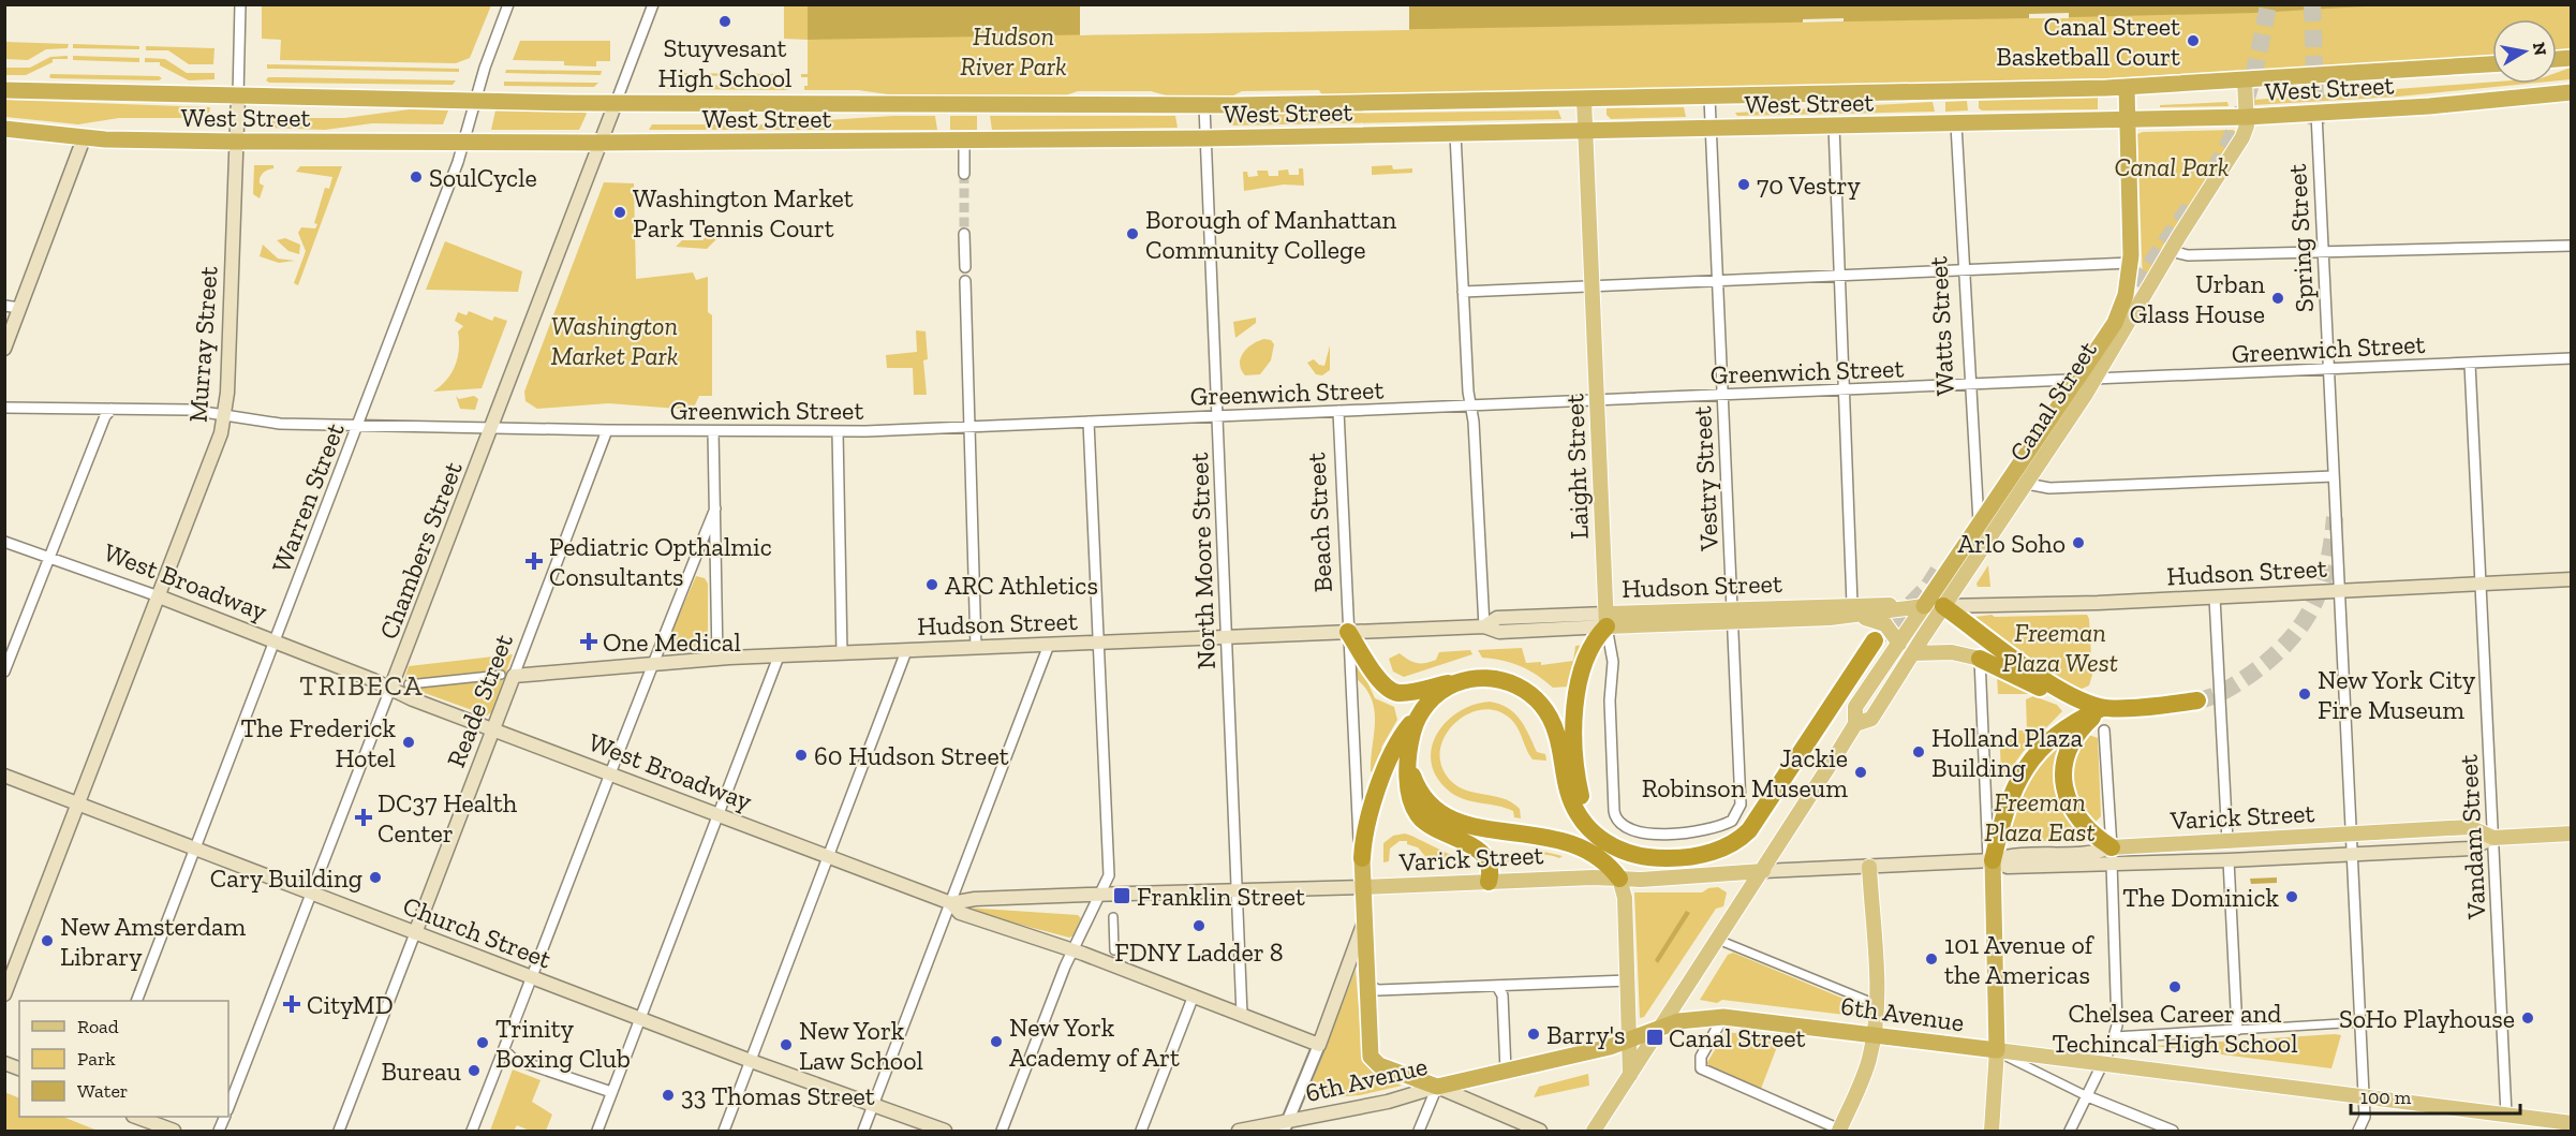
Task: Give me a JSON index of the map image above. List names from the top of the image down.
{
  "streets": {
    "highway": ["West Street", "Canal Street", "6th Avenue"],
    "main road": [
      "Murray Street",
      "Laight Street",
      "Chambers Street",
      "Hudson Street",
      "West Broadway",
      "Reade Street",
      "Varick Street",
      "Church Street"
    ],
    "street": [
      "Spring Street",
      "Watts Street",
      "Greenwich Street",
      "Vestry Street",
      "Warren Street",
      "Beach Street",
      "North Moore Street",
      "Vandam Street"
    ]
  },
  "crossings": [
    ["West Street", "Spring Street"],
    ["West Street", "Watts Street"],
    ["West Street", "Murray Street"],
    ["West Street", "Canal Street"],
    ["West Street", "Laight Street"],
    ["West Street", "Vestry Street"],
    ["West Street", "Warren Street"],
    ["West Street", "Chambers Street"],
    ["West Street", "North Moore Street"],
    ["Spring Street", "Greenwich Street"],
    ["Spring Street", "Hudson Street"],
    ["Spring Street", "Varick Street"],
    ["Spring Street", "6th Avenue"],
    ["Watts Street", "Greenwich Street"],
    ["Watts Street", "Canal Street"],
    ["Murray Street", "Greenwich Street"],
    ["Murray Street", "West Broadway"],
    ["Murray Street", "Church Street"],
    ["Greenwich Street", "Canal Street"],
    ["Greenwich Street", "Laight Street"],
    ["Greenwich Street", "Vestry Street"],
    ["Greenwich Street", "Warren Street"],
    ["Greenwich Street", "Beach Street"],
    ["Greenwich Street", "Chambers Street"],
    ["Greenwich Street", "North Moore Street"],
    ["Greenwich Street", "Reade Street"],
    ["Greenwich Street", "Vandam Street"],
    ["Canal Street", "Hudson Street"],
    ["Canal Street", "Varick Street"],
    ["Canal Street", "6th Avenue"],
    ["Laight Street", "Vestry Street"],
    ["Laight Street", "Hudson Street"],
    ["Vestry Street", "Hudson Street"],
    ["Warren Street", "West Broadway"],
    ["Warren Street", "Church Street"],
    ["Beach Street", "Hudson Street"],
    ["Chambers Street", "West Broadway"],
    ["Chambers Street", "Church Street"],
    ["North Moore Street", "Hudson Street"],
    ["North Moore Street", "West Broadway"],
    ["North Moore Street", "Varick Street"],
    ["Hudson Street", "Reade Street"],
    ["Hudson Street", "Vandam Street"],
    ["West Broadway", "Reade Street"],
    ["West Broadway", "Varick Street"],
    ["Reade Street", "Church Street"],
    ["Varick Street", "Vandam Street"],
    ["Vandam Street", "6th Avenue"]
  ],
  "districts": ["TRIBECA"],
  "parks": [
    "Hudson River Park",
    "Canal Park",
    "Washington Market Park",
    "Freeman Plaza West",
    "Freeman Plaza East"
  ],
  "places": {
    "other": [
      "Stuyvesant High School",
      "Canal Street Basketball Court",
      "SoulCycle",
      "70 Vestry",
      "Washington Market Park Tennis Court",
      "Borough of Manhattan Community College",
      "Urban Glass House",
      "Arlo Soho",
      "ARC Athletics",
      "New York City Fire Museum",
      "The Frederick Hotel",
      "Holland Plaza Building",
      "60 Hudson Street",
      "Jackie Robinson Museum",
      "Cary Building",
      "The Dominick",
      "FDNY Ladder 8",
      "New Amsterdam Library",
      "101 Avenue of the Americas",
      "Chelsea Career and Techincal High School",
      "SoHo Playhouse",
      "Barry's",
      "New York Academy of Art",
      "Trinity Boxing Club",
      "New York Law School",
      "Bureau",
      "33 Thomas Street"
    ],
    "health": [
      "Pediatric Opthalmic Consultants",
      "One Medical",
      "DC37 Health Center",
      "CityMD"
    ],
    "transit": ["Franklin Street", "Canal Street"]
  },
  "legend": ["Road", "Park", "Water"],
  "scale_bar": "100 m",
  "north": "right"
}
